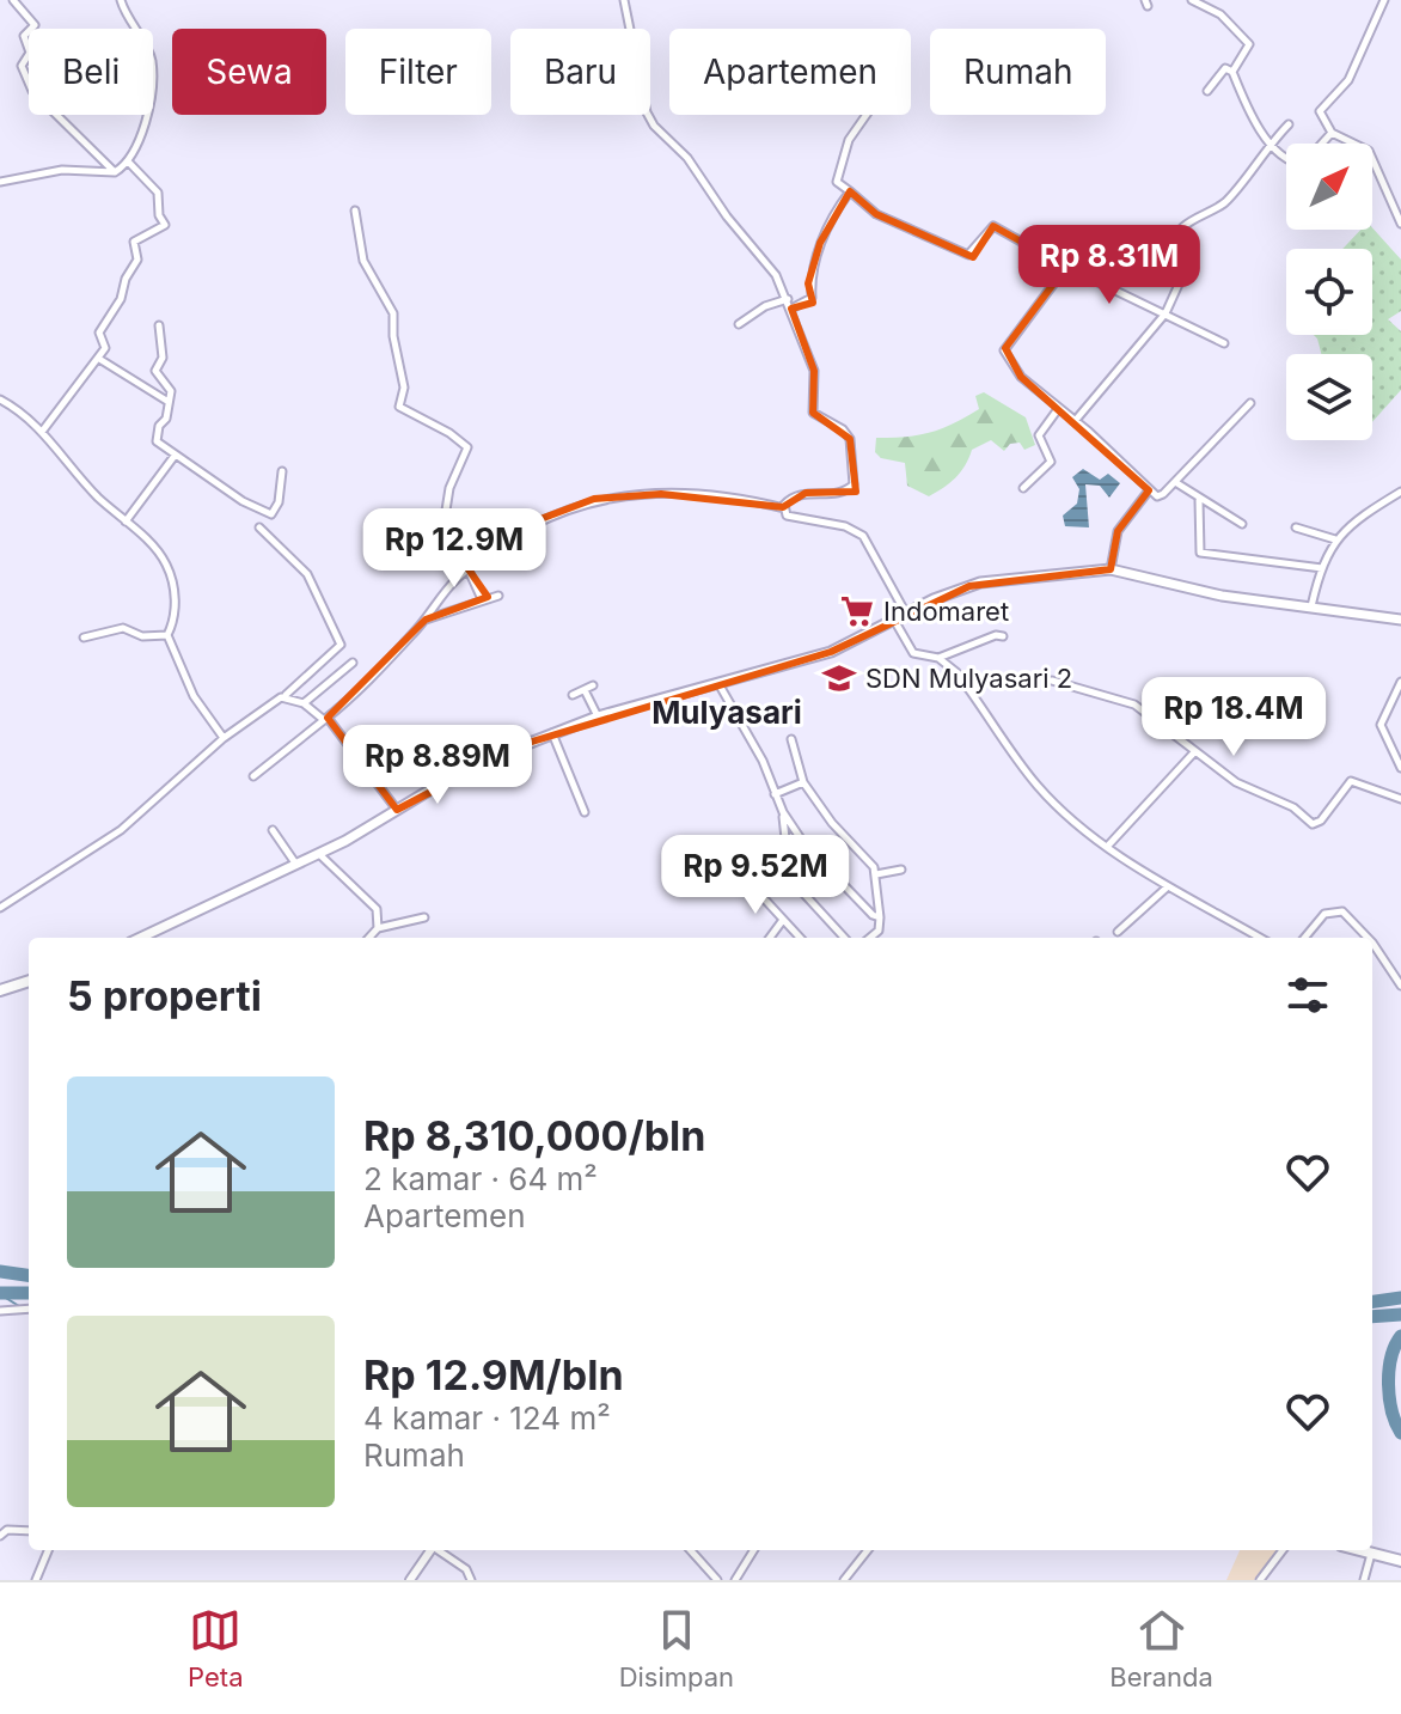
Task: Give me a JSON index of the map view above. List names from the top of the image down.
{
  "districts": ["Mulyasari"],
  "places": {
    "supermarket": ["Indomaret"],
    "school or university": ["SDN Mulyasari 2"]
  },
  "north": "top right",
  "page": {
    "chip": [
      "Beli",
      "Sewa",
      "Filter",
      "Baru",
      "Apartemen",
      "Rumah"
    ],
    "price": [
      "Rp 8.31M",
      "Rp 12.9M",
      "Rp 18.4M",
      "Rp 8.89M",
      "Rp 9.52M"
    ],
    "heading": "5 properti",
    "list": [
      {
        "name": "Rp 8,310,000/bln",
        "note": "2 kamar · 64 m² · Apartemen"
      },
      {
        "name": "Rp 12.9M/bln",
        "note": "4 kamar · 124 m² · Rumah"
      }
    ],
    "tabs": ["Peta", "Disimpan", "Beranda"]
  }
}
